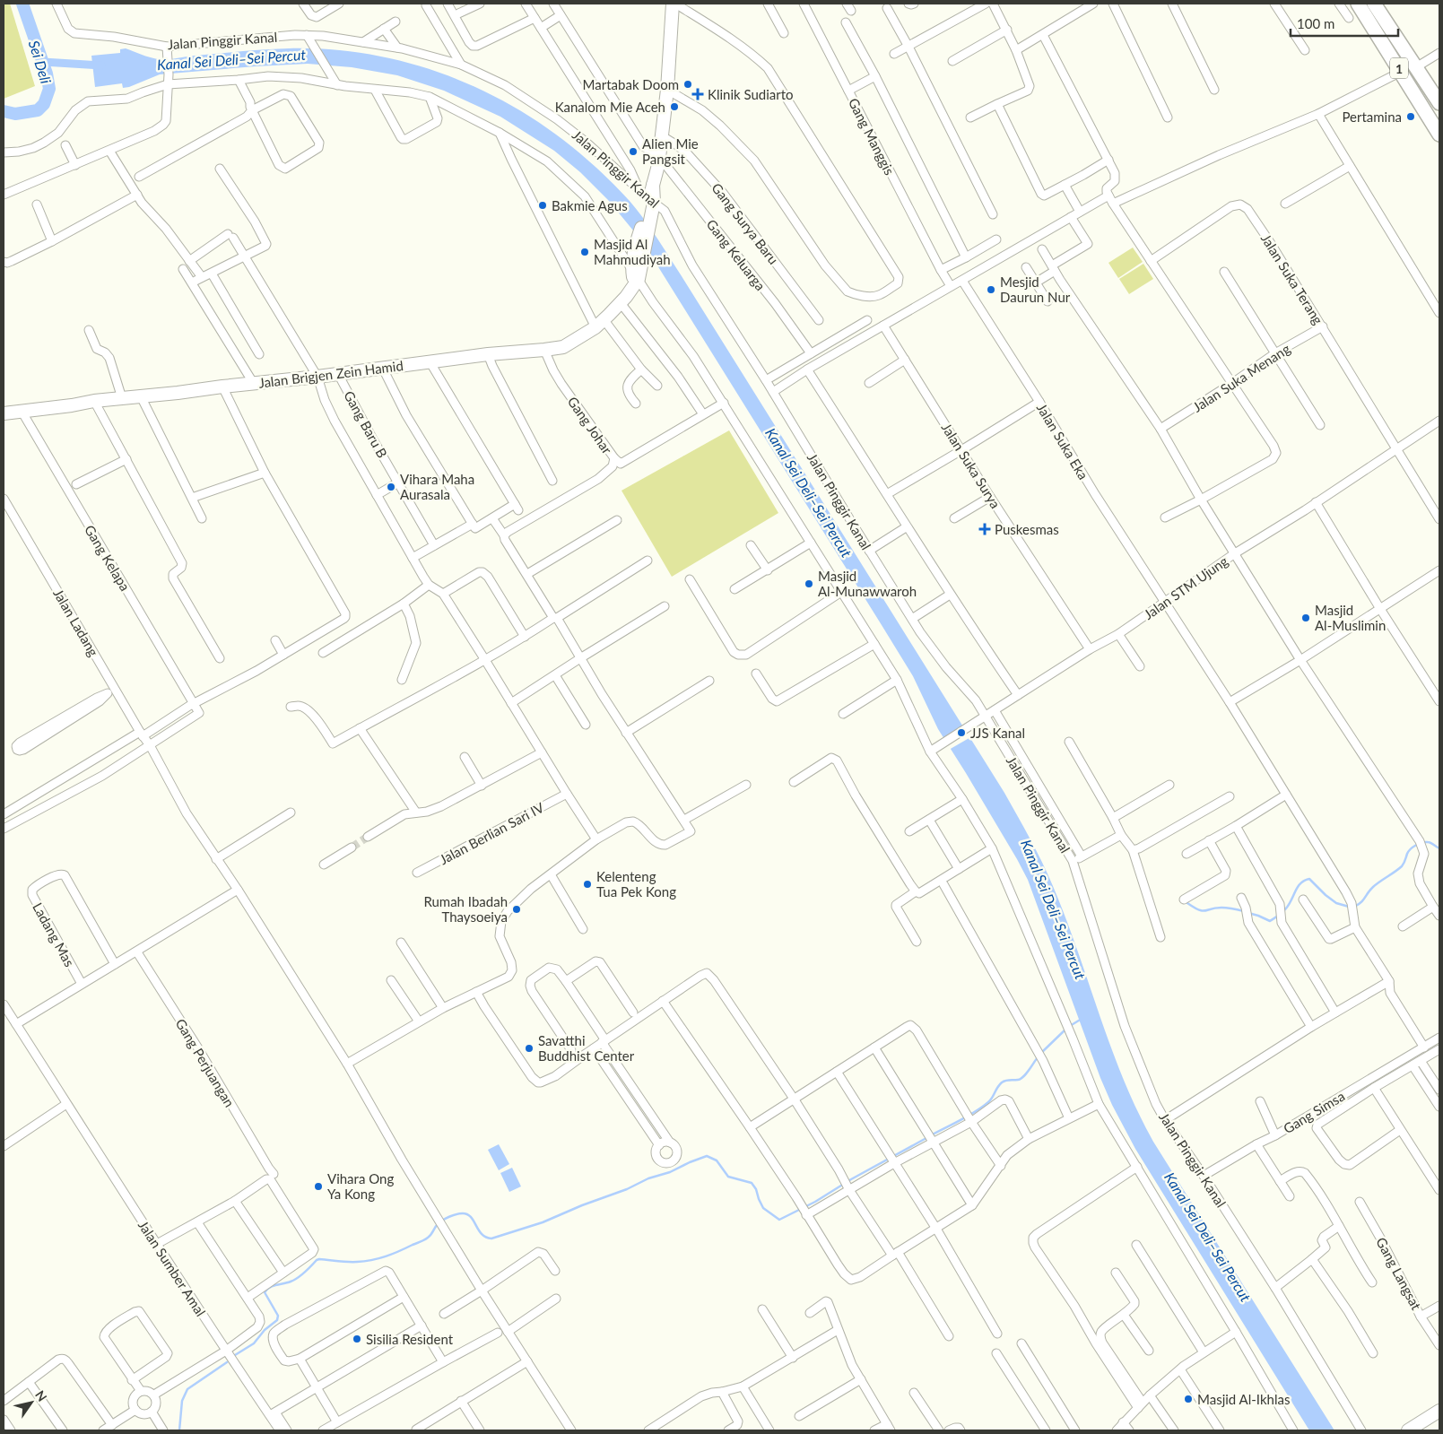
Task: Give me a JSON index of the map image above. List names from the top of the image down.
{
  "streets": {
    "highway": ["1"],
    "main road": ["Jalan Brigjen Zein Hamid"],
    "street": [
      "Jalan Pinggir Kanal",
      "Gang Manggis",
      "Gang Surya Baru",
      "Gang Keluarga",
      "Jalan Suka Terang",
      "Jalan Suka Menang",
      "Gang Baru B",
      "Gang Johar",
      "Jalan Suka Eka",
      "Jalan Suka Surya",
      "Gang Kelapa",
      "Jalan STM Ujung",
      "Jalan Ladang",
      "Jalan Berlian Sari IV",
      "Ladang Mas",
      "Gang Perjuangan",
      "Gang Simsa",
      "Jalan Sumber Amal",
      "Gang Langsat"
    ]
  },
  "crossings": [
    ["Jalan Pinggir Kanal", "Jalan STM Ujung"],
    ["Jalan Pinggir Kanal", "Gang Simsa"],
    ["Jalan Suka Terang", "Jalan Suka Menang"],
    ["Jalan Suka Terang", "Jalan STM Ujung"],
    ["Jalan Brigjen Zein Hamid", "Gang Baru B"],
    ["Jalan Brigjen Zein Hamid", "Gang Johar"],
    ["Jalan Brigjen Zein Hamid", "Gang Kelapa"],
    ["Jalan Suka Eka", "Jalan STM Ujung"],
    ["Jalan Suka Surya", "Jalan STM Ujung"]
  ],
  "water": ["Kanal Sei Deli–Sei Percut", "Sei Deli"],
  "places": {
    "other": [
      "Martabak Doom",
      "Kanalom Mie Aceh",
      "Pertamina",
      "Alien Mie Pangsit",
      "Bakmie Agus",
      "Masjid Al Mahmudiyah",
      "Mesjid Daurun Nur",
      "Vihara Maha Aurasala",
      "Masjid Al-Munawwaroh",
      "Masjid Al-Muslimin",
      "JJS Kanal",
      "Kelenteng Tua Pek Kong",
      "Rumah Ibadah Thaysoeiya",
      "Savatthi Buddhist Center",
      "Vihara Ong Ya Kong",
      "Sisilia Resident",
      "Masjid Al-Ikhlas"
    ],
    "health": ["Klinik Sudiarto", "Puskesmas"]
  },
  "scale_bar": "100 m",
  "north": "top right"
}
